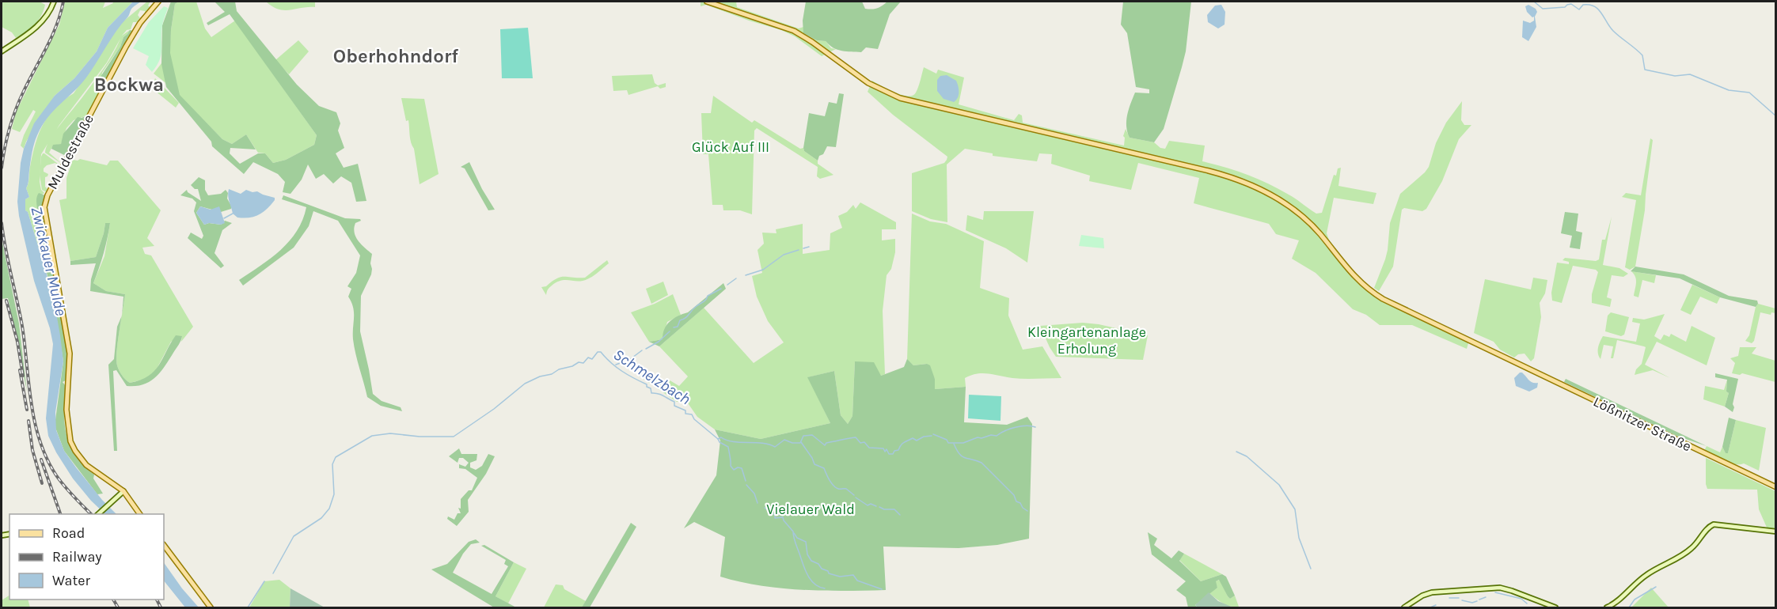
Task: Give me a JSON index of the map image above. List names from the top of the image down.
{
  "streets": {
    "main road": ["Muldestraße", "Lößnitzer Straße"]
  },
  "districts": ["Oberhohndorf", "Bockwa"],
  "water": ["Zwickauer Mulde", "Schmelzbach"],
  "parks": ["Glück Auf III", "Kleingartenanlage Erholung", "Vielauer Wald"],
  "legend": ["Road", "Railway", "Water"]
}
